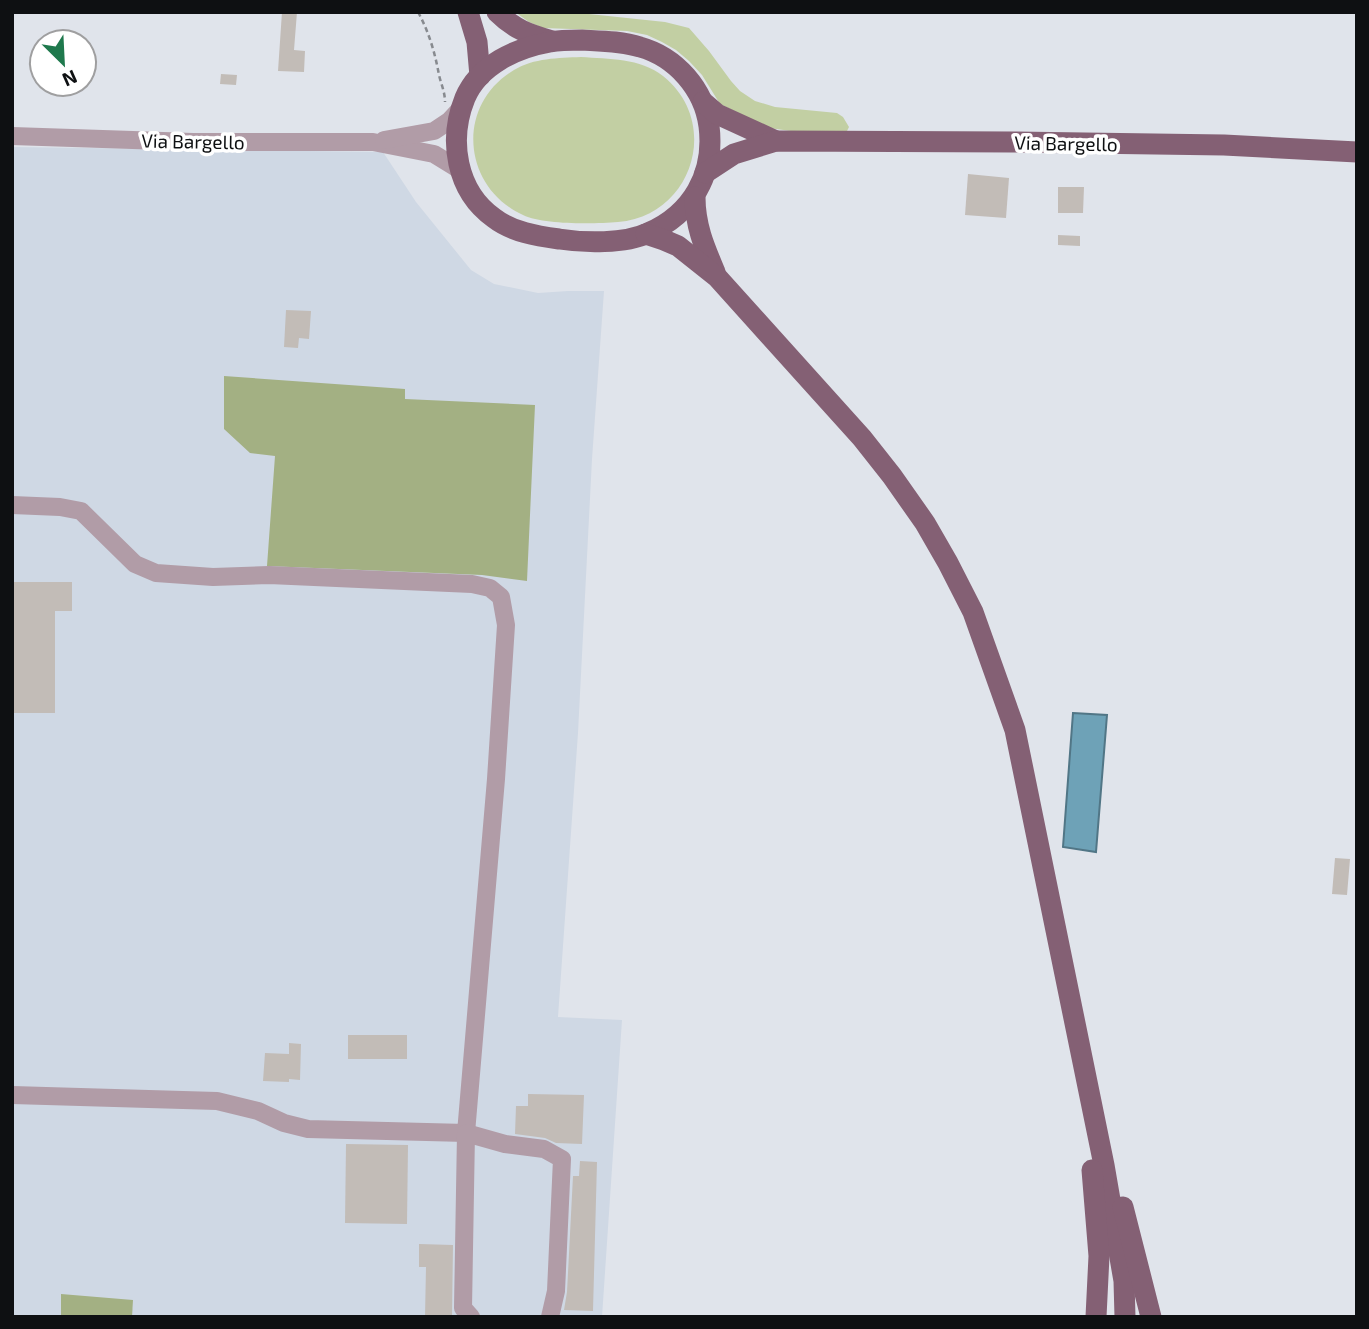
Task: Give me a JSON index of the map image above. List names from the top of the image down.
{
  "streets": {
    "main road": ["Via Bargello"]
  },
  "north": "bottom right"
}
